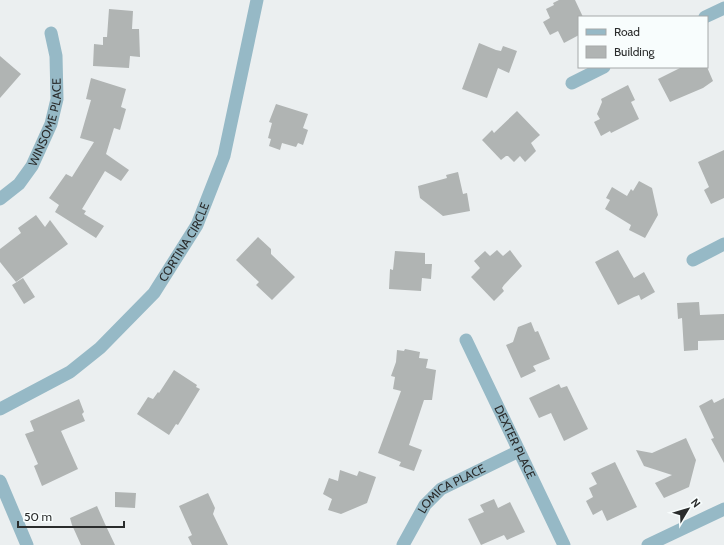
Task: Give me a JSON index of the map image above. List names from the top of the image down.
{
  "streets": {
    "street": [
      "WINSOME PLACE",
      "CORTINA CIRCLE",
      "DEXTER PLACE",
      "LOMICA PLACE"
    ]
  },
  "crossings": [
    ["DEXTER PLACE", "LOMICA PLACE"]
  ],
  "legend": ["Road", "Building"],
  "scale_bar": "50 m",
  "north": "top right"
}
